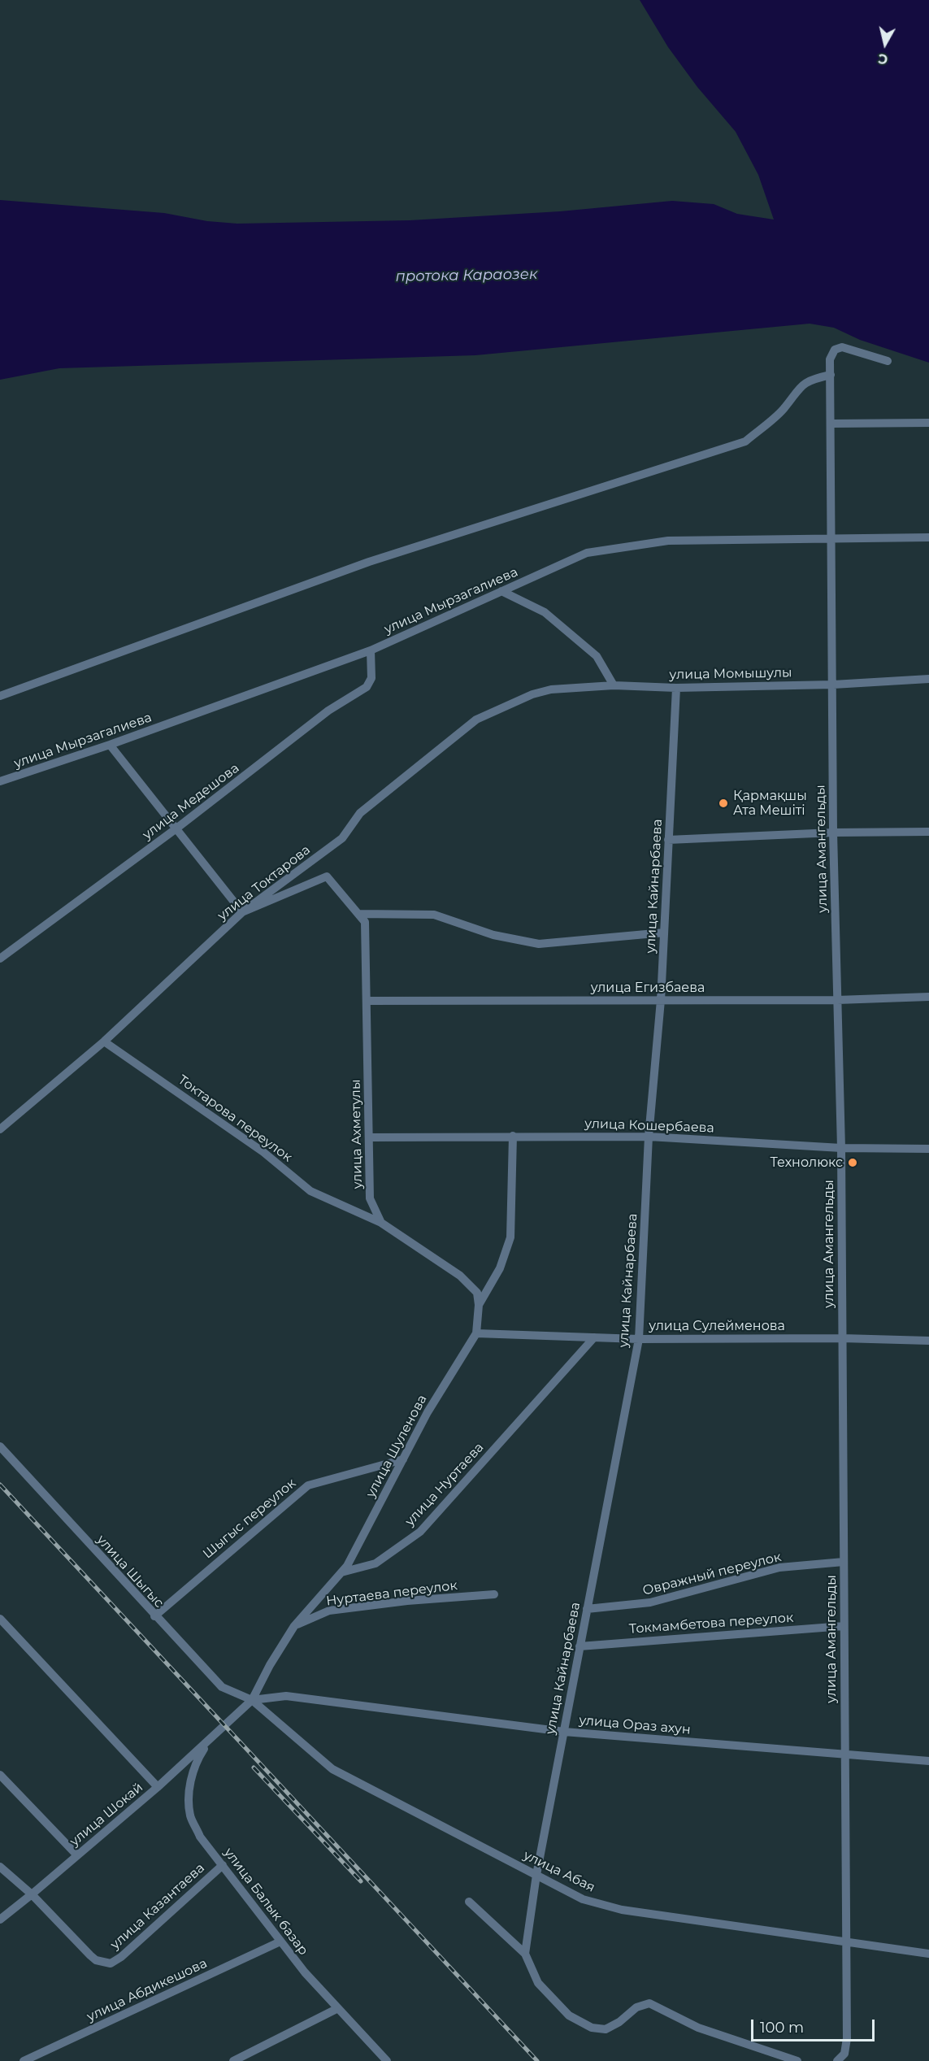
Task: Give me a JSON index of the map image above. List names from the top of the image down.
{
  "streets": {
    "street": [
      "улица Мырзагалиева",
      "улица Момышулы",
      "улица Медешова",
      "улица Амангельды",
      "улица Токтарова",
      "улица Кайнарбаева",
      "улица Егизбаева",
      "Токтарова переулок",
      "улица Кошербаева",
      "улица Ахметулы",
      "улица Сулейменова",
      "улица Шуленова",
      "улица Нуртаева",
      "Шыгыс переулок",
      "улица Шыгыс",
      "Овражный переулок",
      "Нуртаева переулок",
      "Токмамбетова переулок",
      "улица Ораз ахун",
      "улица Шокай",
      "улица Абая",
      "улица Балык базар",
      "улица Казантаева",
      "улица Абдикешова"
    ]
  },
  "crossings": [
    ["улица Мырзагалиева", "улица Медешова"],
    ["улица Мырзагалиева", "улица Амангельды"],
    ["улица Момышулы", "улица Амангельды"],
    ["улица Момышулы", "улица Токтарова"],
    ["улица Момышулы", "улица Кайнарбаева"],
    ["улица Амангельды", "улица Егизбаева"],
    ["улица Амангельды", "улица Кошербаева"],
    ["улица Амангельды", "улица Сулейменова"],
    ["улица Амангельды", "Овражный переулок"],
    ["улица Амангельды", "Токмамбетова переулок"],
    ["улица Амангельды", "улица Ораз ахун"],
    ["улица Амангельды", "улица Абая"],
    ["улица Токтарова", "Токтарова переулок"],
    ["улица Токтарова", "улица Ахметулы"],
    ["улица Кайнарбаева", "улица Егизбаева"],
    ["улица Кайнарбаева", "улица Кошербаева"],
    ["улица Кайнарбаева", "улица Сулейменова"],
    ["улица Кайнарбаева", "Овражный переулок"],
    ["улица Кайнарбаева", "Токмамбетова переулок"],
    ["улица Кайнарбаева", "улица Ораз ахун"],
    ["улица Кайнарбаева", "улица Абая"],
    ["улица Егизбаева", "улица Ахметулы"],
    ["Токтарова переулок", "улица Ахметулы"],
    ["улица Кошербаева", "улица Ахметулы"],
    ["улица Сулейменова", "улица Шуленова"],
    ["улица Сулейменова", "улица Нуртаева"],
    ["улица Шуленова", "улица Нуртаева"],
    ["улица Шуленова", "Шыгыс переулок"],
    ["Шыгыс переулок", "улица Шыгыс"],
    ["улица Шыгыс", "улица Ораз ахун"],
    ["улица Шыгыс", "улица Шокай"],
    ["улица Шыгыс", "улица Абая"],
    ["улица Ораз ахун", "улица Шокай"],
    ["улица Ораз ахун", "улица Абая"],
    ["улица Шокай", "улица Абая"],
    ["улица Шокай", "улица Балык базар"],
    ["улица Шокай", "улица Казантаева"],
    ["улица Балык базар", "улица Казантаева"],
    ["улица Балык базар", "улица Абдикешова"]
  ],
  "water": ["протока Караозек"],
  "places": ["Қармақшы Ата Мешіті", "Технолюкс"],
  "scale_bar": "100 m",
  "north": "bottom"
}
